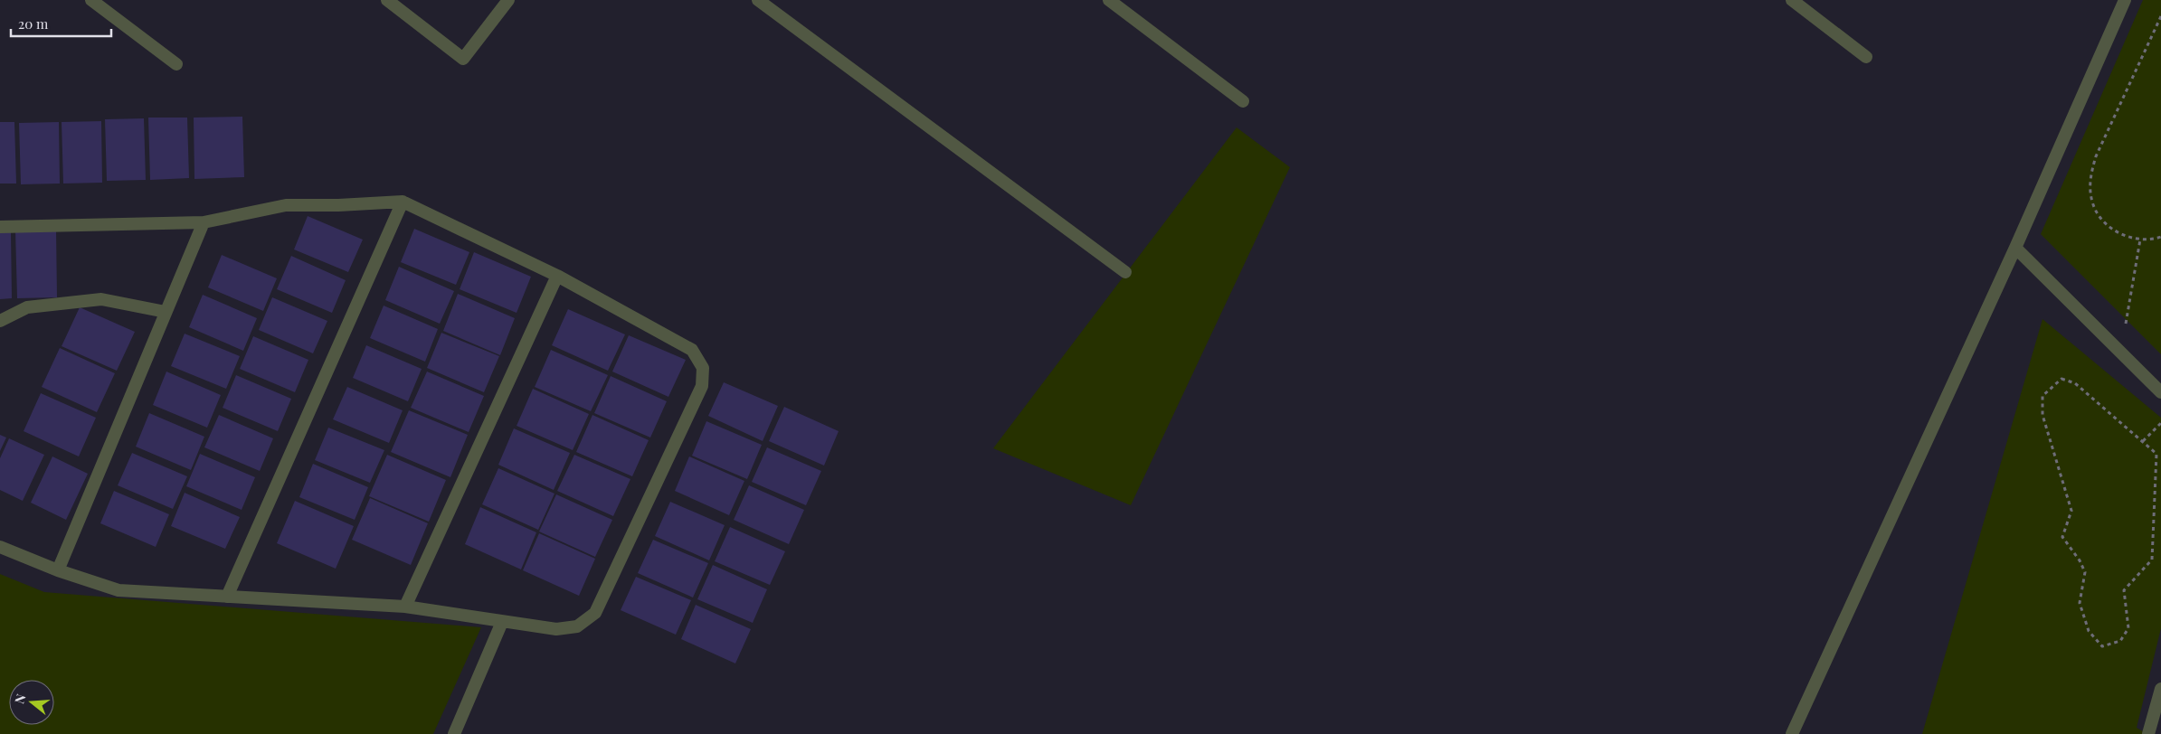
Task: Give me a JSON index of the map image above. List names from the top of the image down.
{
  "scale_bar": "20 m",
  "north": "left"
}
